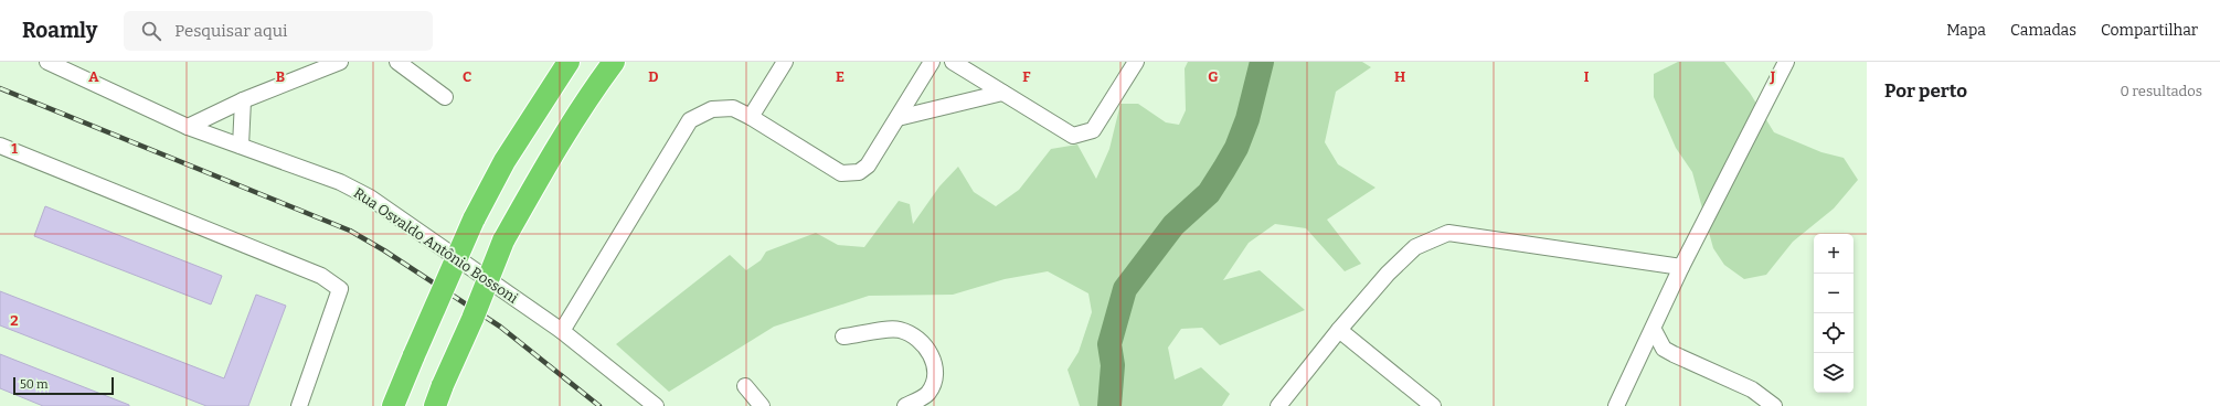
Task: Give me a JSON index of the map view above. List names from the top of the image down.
{
  "streets": {
    "street": ["Rua Osvaldo Antônio Bossoni"]
  },
  "scale_bar": "50 m",
  "page": {
    "header": "Roamly",
    "search": "Pesquisar aqui",
    "nav": ["Mapa", "Camadas", "Compartilhar"],
    "heading": ["Por perto", "0 resultados"],
    "map_buttons": ["+", "−"],
    "scale": "50 m"
  },
  "grid": {
    "columns": [
      "A",
      "B",
      "C",
      "D",
      "E",
      "F",
      "G",
      "H",
      "I",
      "J"
    ],
    "rows": ["1", "2"]
  }
}
